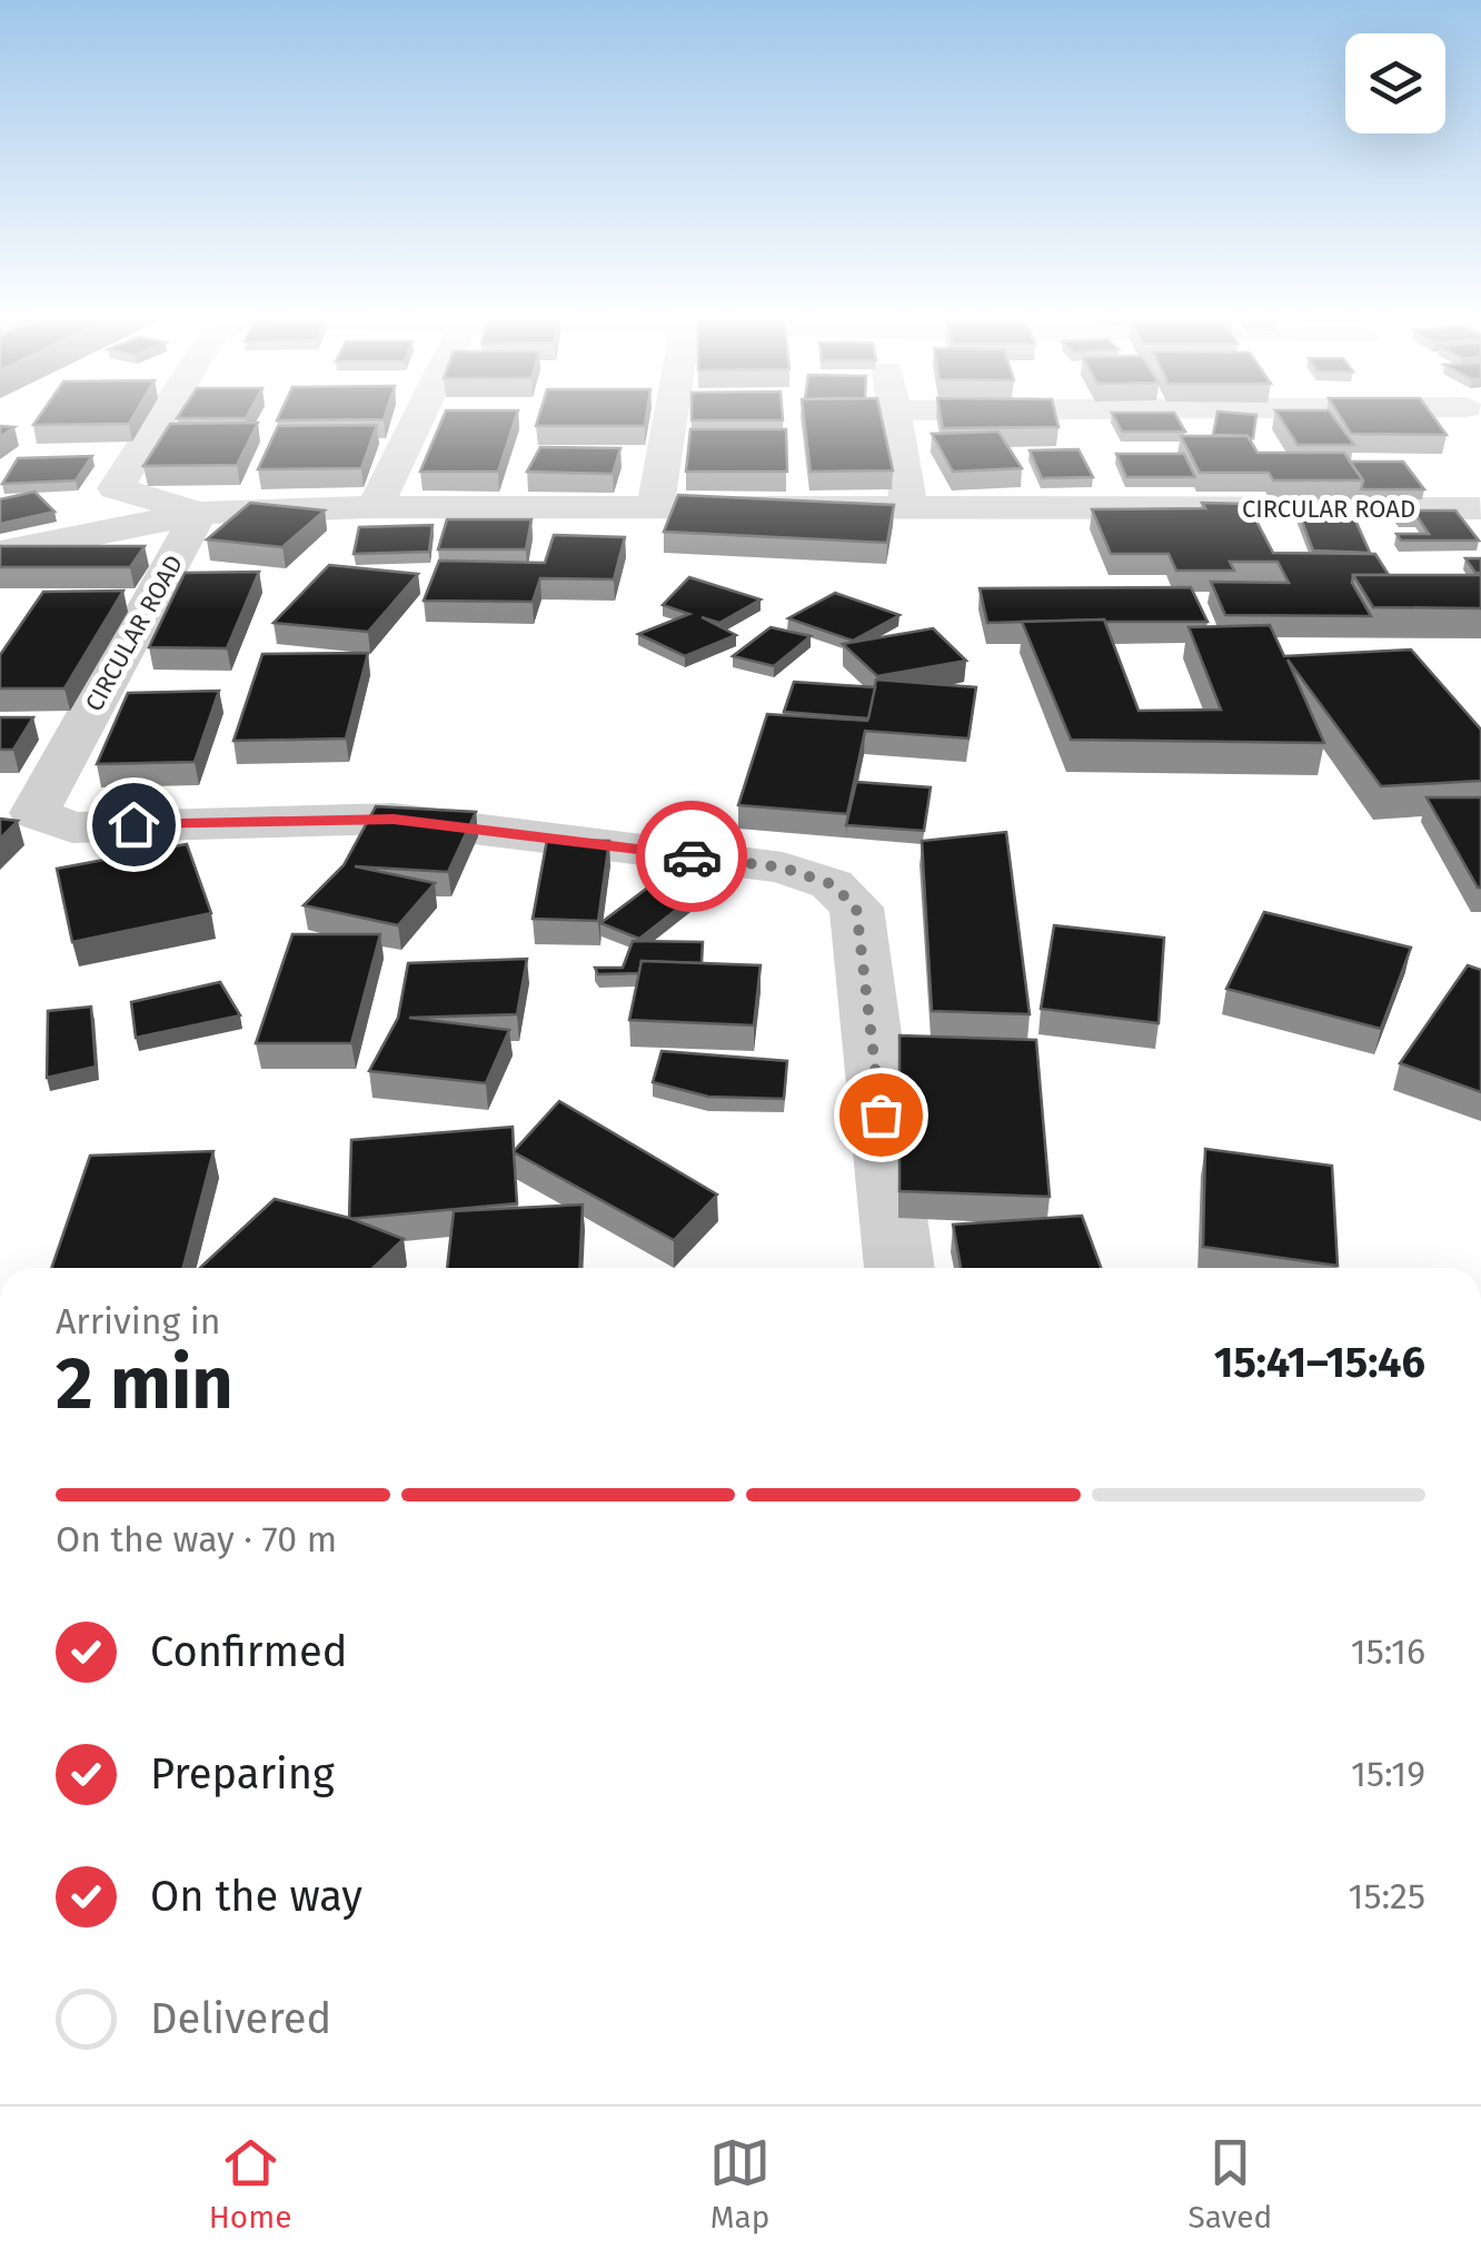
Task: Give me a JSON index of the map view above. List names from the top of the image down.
{
  "streets": {
    "street": ["CIRCULAR ROAD"]
  },
  "page": {
    "heading": ["2 min", "Arriving in", "15:41–15:46"],
    "bar": "On the way · 70 m",
    "list": [
      ["Confirmed", "15:16"],
      ["Preparing", "15:19"],
      ["On the way", "15:25"],
      "Delivered"
    ],
    "tabs": ["Home", "Map", "Saved"]
  }
}
